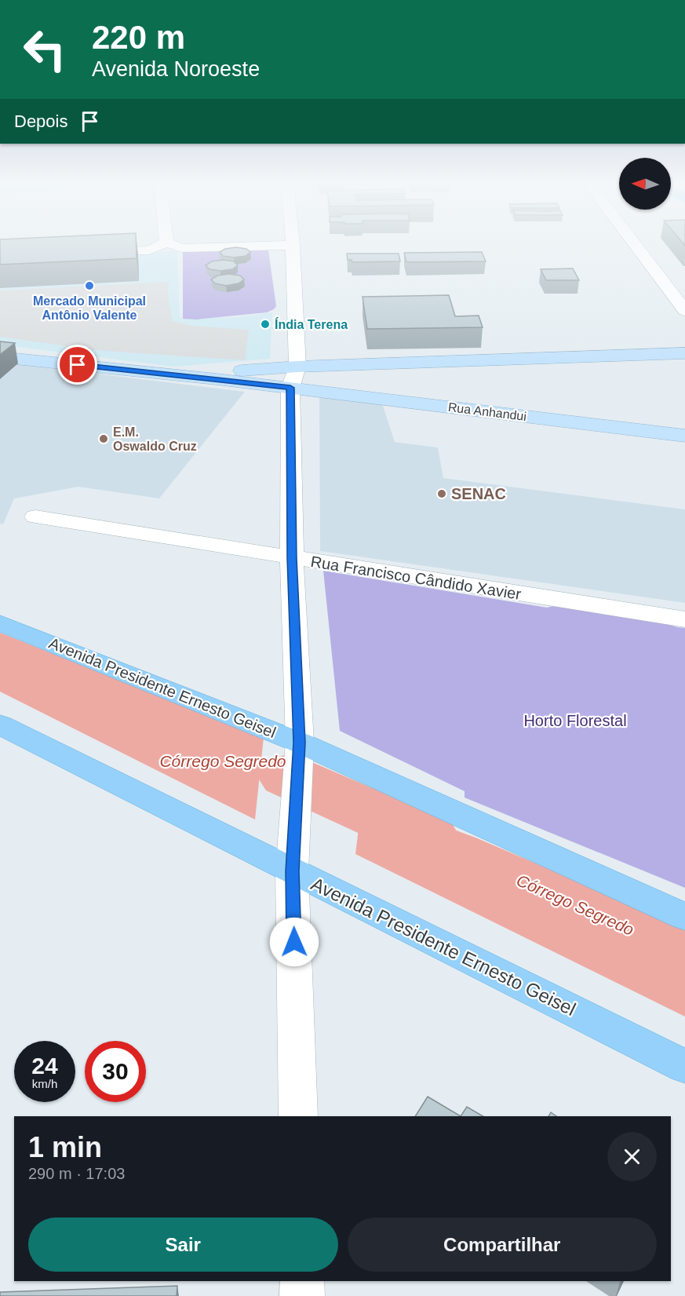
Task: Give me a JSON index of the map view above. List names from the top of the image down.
{
  "streets": {
    "main road": ["Avenida Presidente Ernesto Geisel"],
    "street": ["Rua Anhandui", "Rua Francisco Cândido Xavier"]
  },
  "water": ["Córrego Segredo"],
  "parks": ["Horto Florestal"],
  "places": [
    "Mercado Municipal Antônio Valente",
    "Índia Terena",
    "E.M. Oswaldo Cruz",
    "SENAC"
  ],
  "north": "left",
  "page": {
    "turn": ["220 m", "Avenida Noroeste"],
    "then": "Depois",
    "speed": "24 km/h",
    "limit": "30",
    "heading": ["1 min", "290 m · 17:03"],
    "buttons": ["Sair", "Compartilhar"]
  }
}
